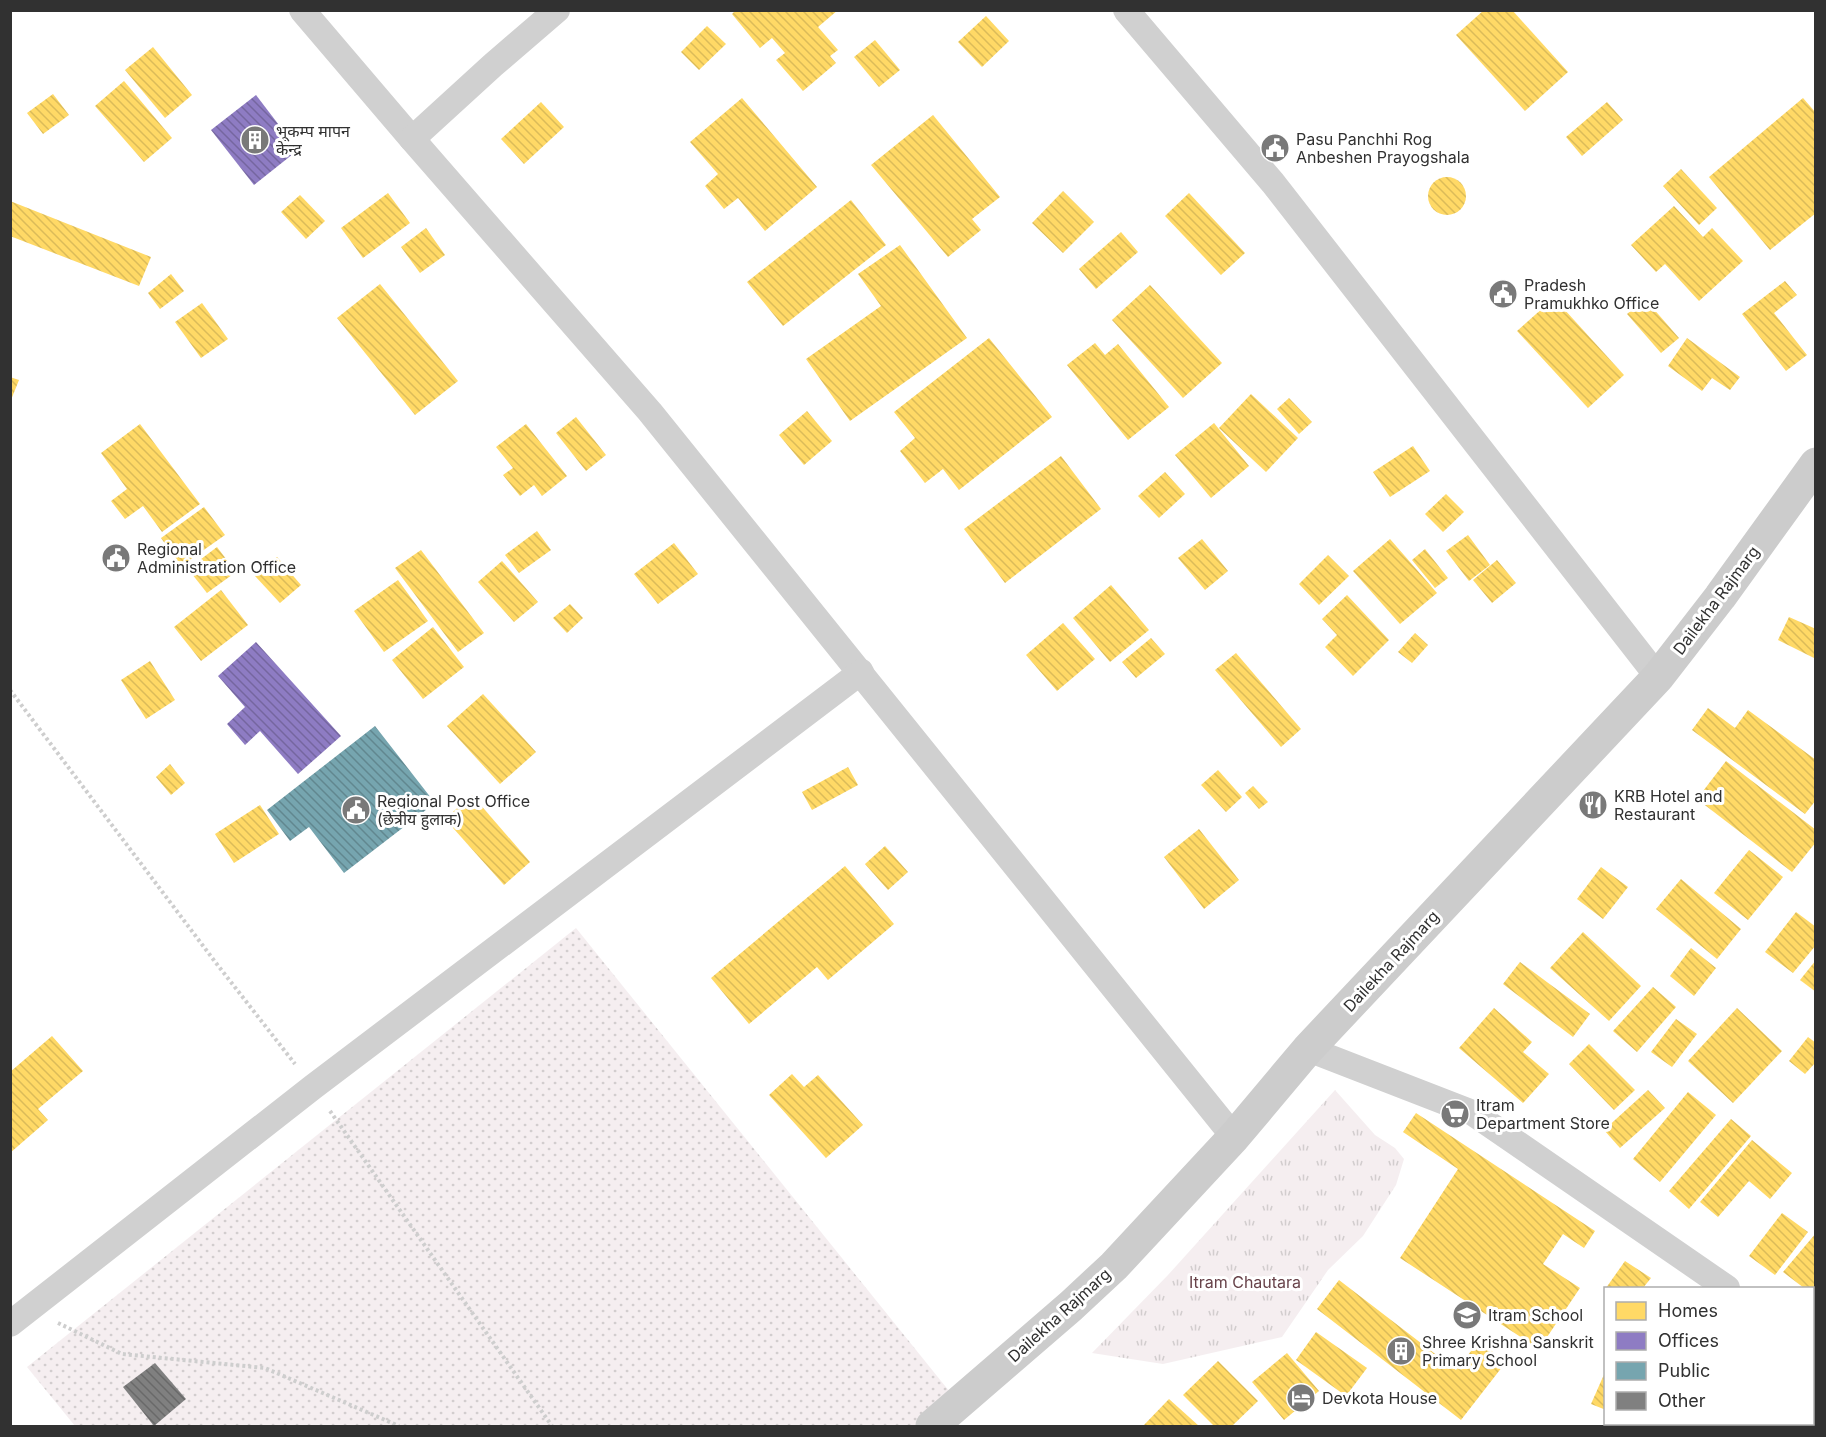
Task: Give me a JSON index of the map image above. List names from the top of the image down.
{
  "streets": {
    "main road": ["Dailekha Rajmarg"]
  },
  "parks": ["Itram Chautara"],
  "places": {
    "building": ["भूकम्प मापन केन्द्र", "Shree Krishna Sanskrit Primary School"],
    "public building": [
      "Pasu Panchhi Rog Anbeshen Prayogshala",
      "Pradesh Pramukhko Office",
      "Regional Administration Office",
      "Regional Post Office (छेत्रीय हुलाक)"
    ],
    "restaurant": ["KRB Hotel and Restaurant"],
    "supermarket": ["Itram Department Store"],
    "school or university": ["Itram School"],
    "hotel": ["Devkota House"]
  },
  "legend": [
    "Homes",
    "Offices",
    "Public",
    "Other"
  ]
}
